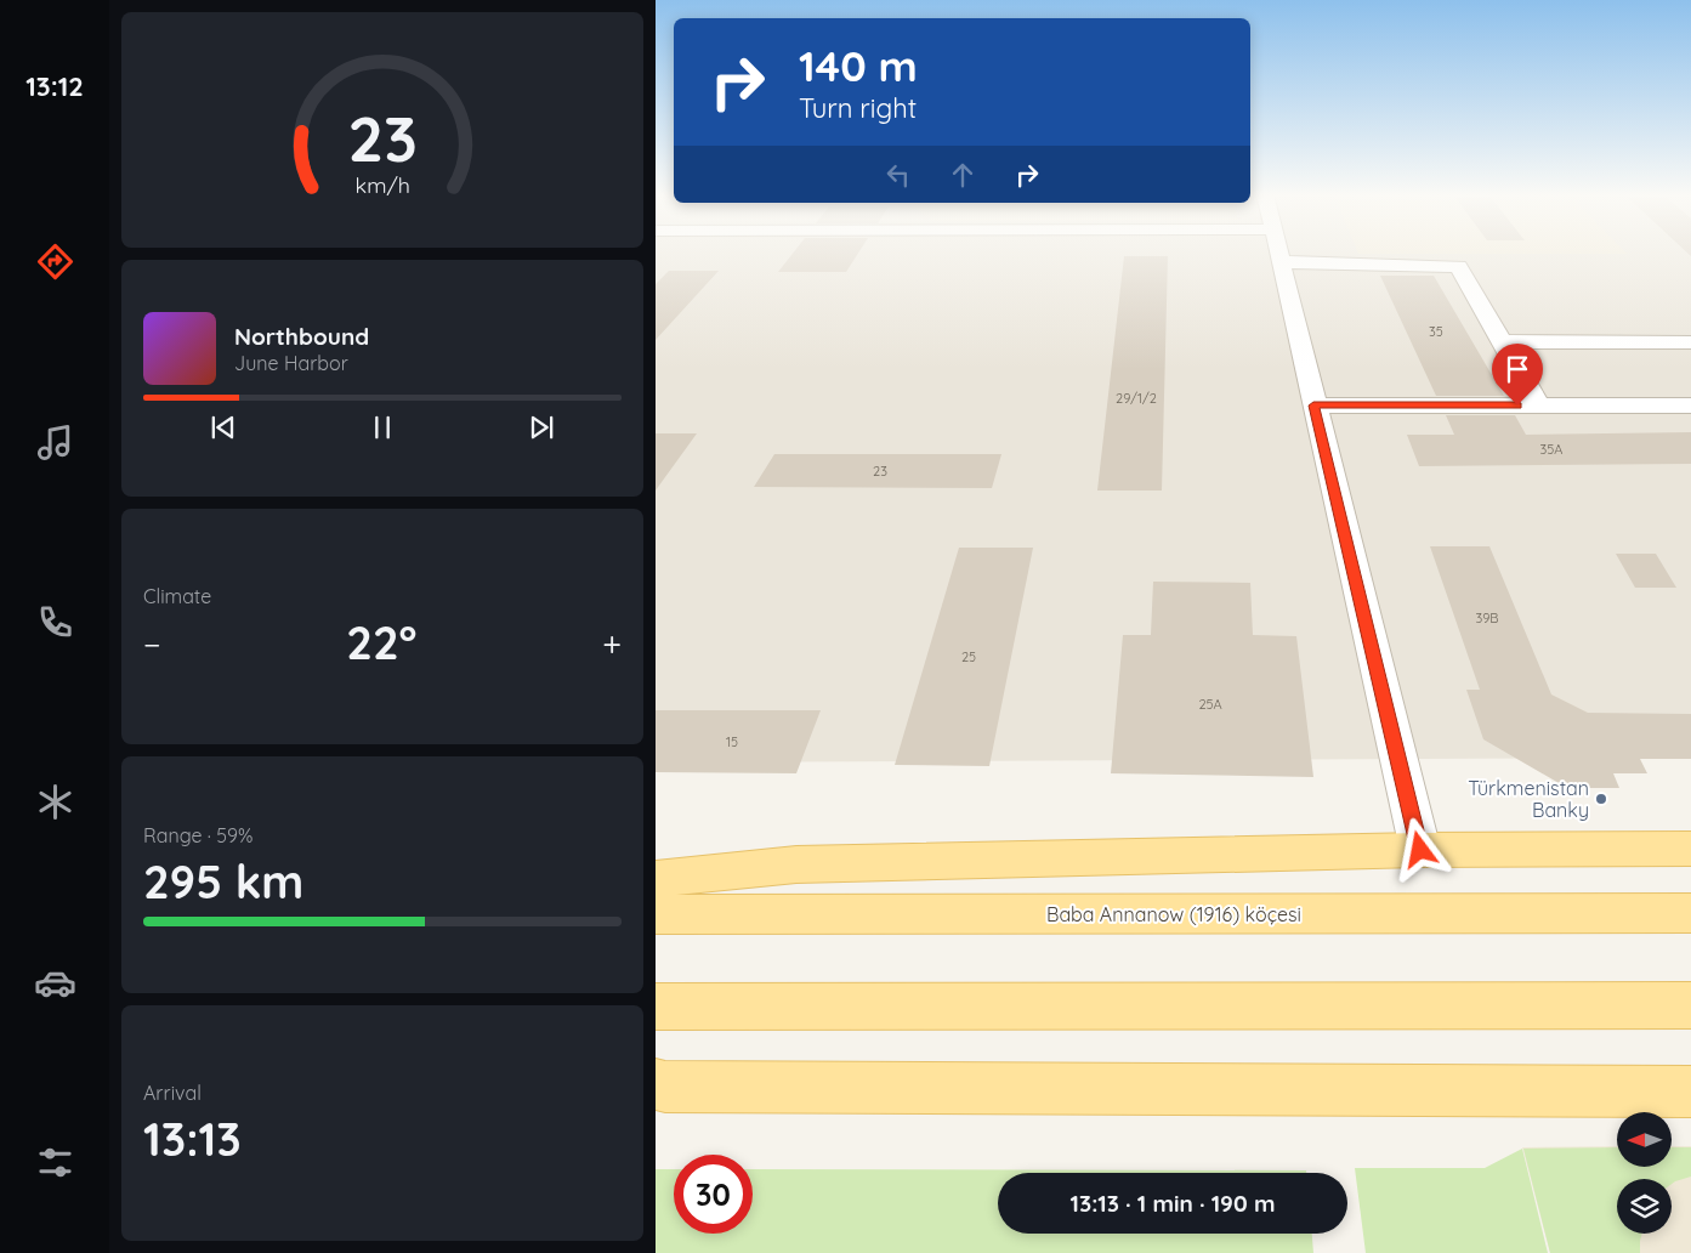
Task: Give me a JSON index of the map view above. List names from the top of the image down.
{
  "streets": {
    "main road": ["Baba Annanow (1916) köçesi"]
  },
  "places": ["Türkmenistan Banky"],
  "house_numbers": [
    "35",
    "29/1/2",
    "35A",
    "23",
    "39B",
    "25",
    "25A",
    "15"
  ],
  "north": "left",
  "page": {
    "tabs": "13:12",
    "turn": ["140 m", "Turn right"],
    "song": ["Northbound", "June Harbor"],
    "tile": [
      "Climate",
      ["Range · 59%", "295 km"],
      ["Arrival", "13:13"]
    ],
    "heat": ["−", "22°", "+"],
    "limit": "30",
    "trip": "13:13 · 1 min · 190 m",
    "gauge": ["23", "km/h"]
  }
}
